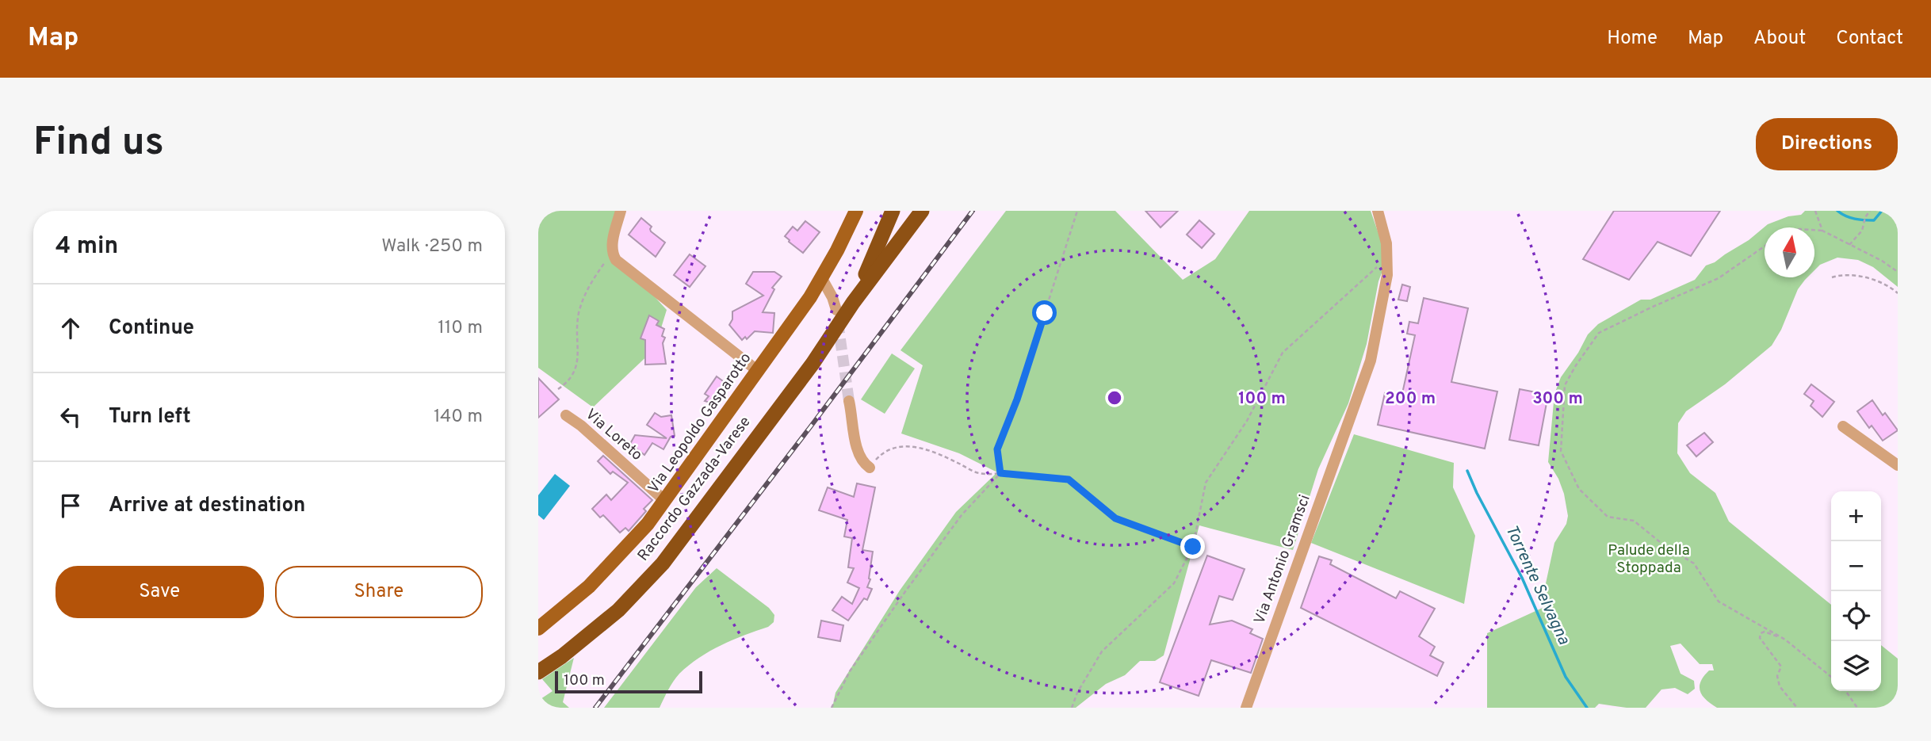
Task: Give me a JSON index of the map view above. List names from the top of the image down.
{
  "streets": {
    "highway": ["Raccordo Gazzada-Varese"],
    "main road": ["Via Leopoldo Gasparotto"],
    "street": ["Via Loreto", "Via Antonio Gramsci"]
  },
  "crossings": [
    ["Via Leopoldo Gasparotto", "Via Loreto"]
  ],
  "water": ["Torrente Selvagna"],
  "parks": ["Palude della Stoppada"],
  "scale_bar": "100 m",
  "north": "top",
  "page": {
    "header": "Map",
    "nav": [
      "Home",
      "Map",
      "About",
      "Contact"
    ],
    "buttons": [
      "Directions",
      ["Save", "Share"]
    ],
    "title": "Find us",
    "heading": ["4 min", "Walk · 250 m"],
    "list": [
      ["Continue", "110 m"],
      ["Turn left", "140 m"],
      "Arrive at destination"
    ],
    "map_buttons": ["+", "−"],
    "scale": "100 m"
  },
  "rings": ["100 m", "200 m", "300 m"]
}
